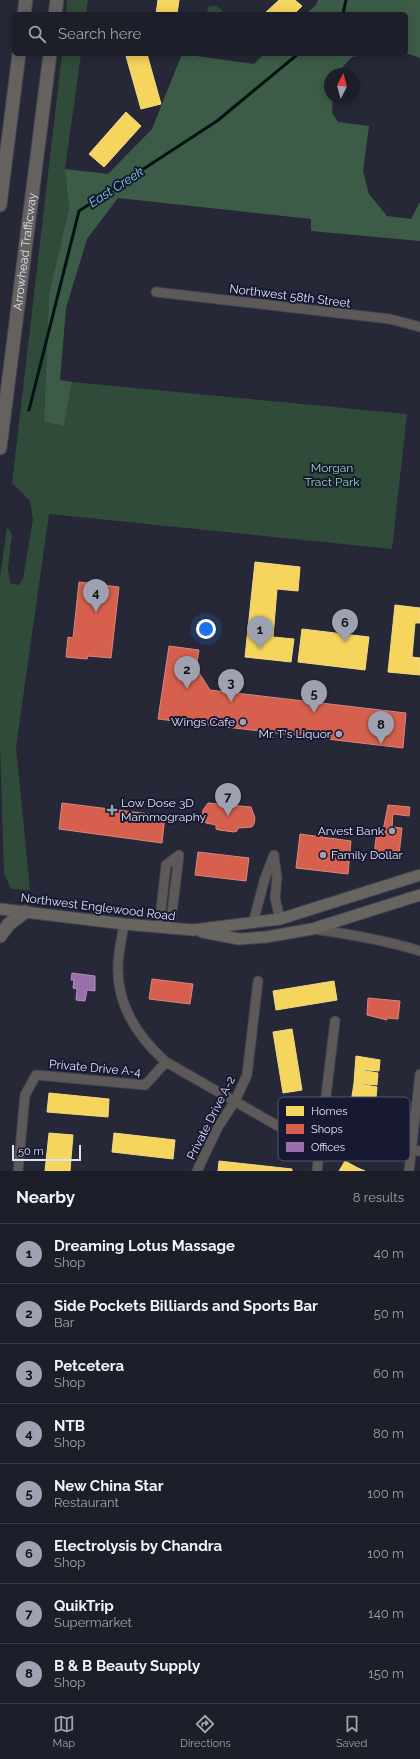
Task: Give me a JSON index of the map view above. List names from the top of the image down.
{
  "streets": {
    "highway": ["Arrowhead Trafficway"],
    "main road": ["Northwest Englewood Road"],
    "street": ["Northwest 58th Street", "Private Drive A-4", "Private Drive A-2"]
  },
  "water": ["East Creek"],
  "parks": ["Morgan Tract Park"],
  "places": {
    "other": [
      "Wings Cafe",
      "Mr. T's Liquor",
      "Arvest Bank",
      "Family Dollar"
    ],
    "health": ["Low Dose 3D Mammography"]
  },
  "legend": ["Homes", "Shops", "Offices"],
  "scale_bar": "50 m",
  "north": "top",
  "page": {
    "search": "Search here",
    "pins": [
      "4",
      "6",
      "1",
      "2",
      "3",
      "5",
      "8",
      "7"
    ],
    "scale": "50 m",
    "heading": ["Nearby", "8 results"],
    "list": [
      {
        "mark": "1",
        "name": "Dreaming Lotus Massage",
        "note": "Shop",
        "value": "40 m"
      },
      {
        "mark": "2",
        "name": "Side Pockets Billiards and Sports Bar",
        "note": "Bar",
        "value": "50 m"
      },
      {
        "mark": "3",
        "name": "Petcetera",
        "note": "Shop",
        "value": "60 m"
      },
      {
        "mark": "4",
        "name": "NTB",
        "note": "Shop",
        "value": "80 m"
      },
      {
        "mark": "5",
        "name": "New China Star",
        "note": "Restaurant",
        "value": "100 m"
      },
      {
        "mark": "6",
        "name": "Electrolysis by Chandra",
        "note": "Shop",
        "value": "100 m"
      },
      {
        "mark": "7",
        "name": "QuikTrip",
        "note": "Supermarket",
        "value": "140 m"
      },
      {
        "mark": "8",
        "name": "B & B Beauty Supply",
        "note": "Shop",
        "value": "150 m"
      }
    ],
    "nav": ["Map", "Directions", "Saved"]
  }
}
